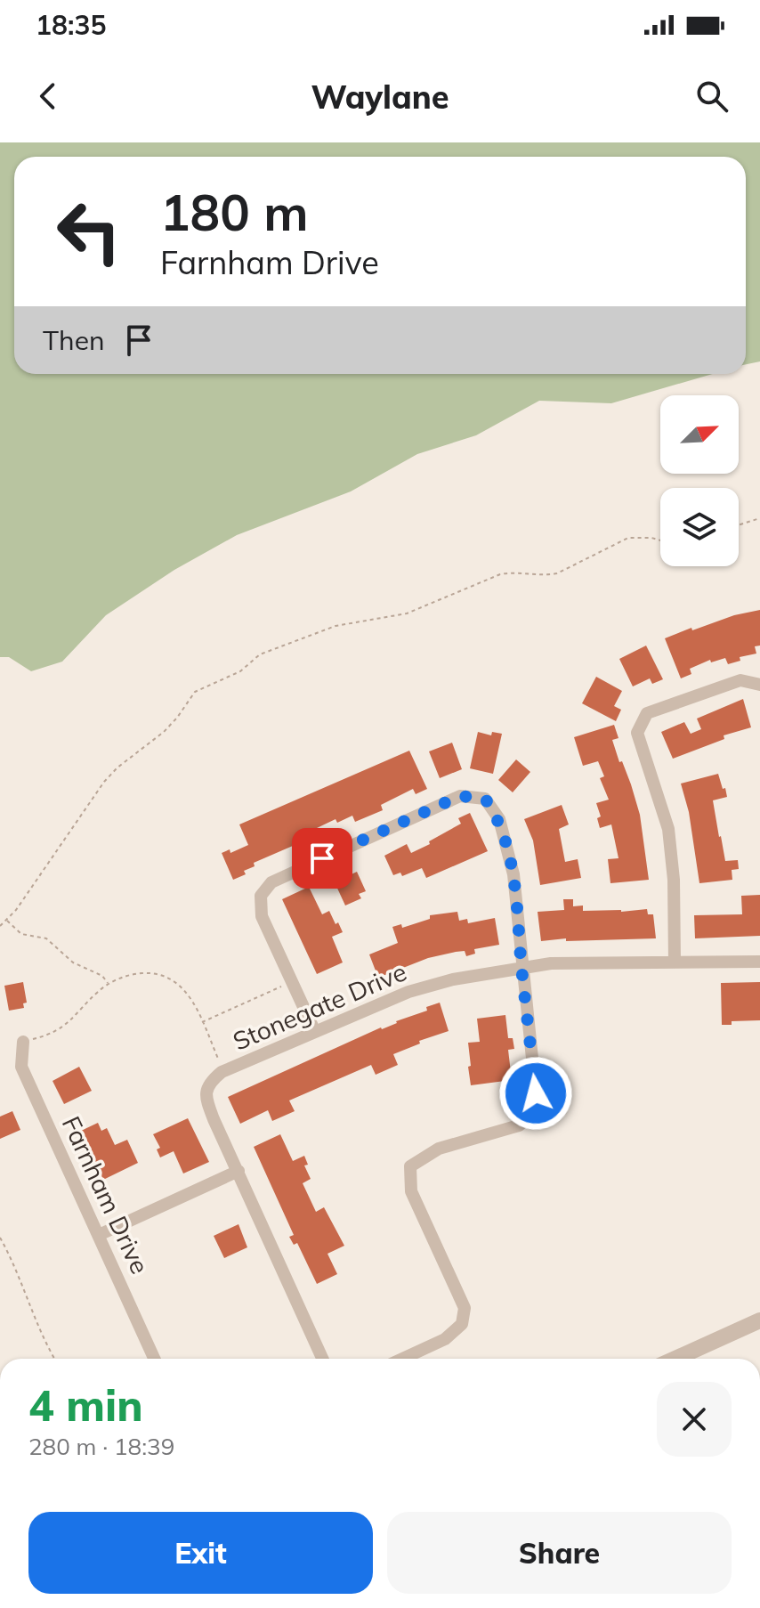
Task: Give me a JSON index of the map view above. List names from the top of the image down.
{
  "streets": {
    "street": ["Stonegate Drive", "Farnham Drive"]
  },
  "north": "top right",
  "page": {
    "status": "18:35",
    "header": "Waylane",
    "turn": ["180 m", "Farnham Drive"],
    "then": "Then",
    "heading": ["4 min", "280 m · 18:39"],
    "buttons": ["Exit", "Share"]
  }
}
